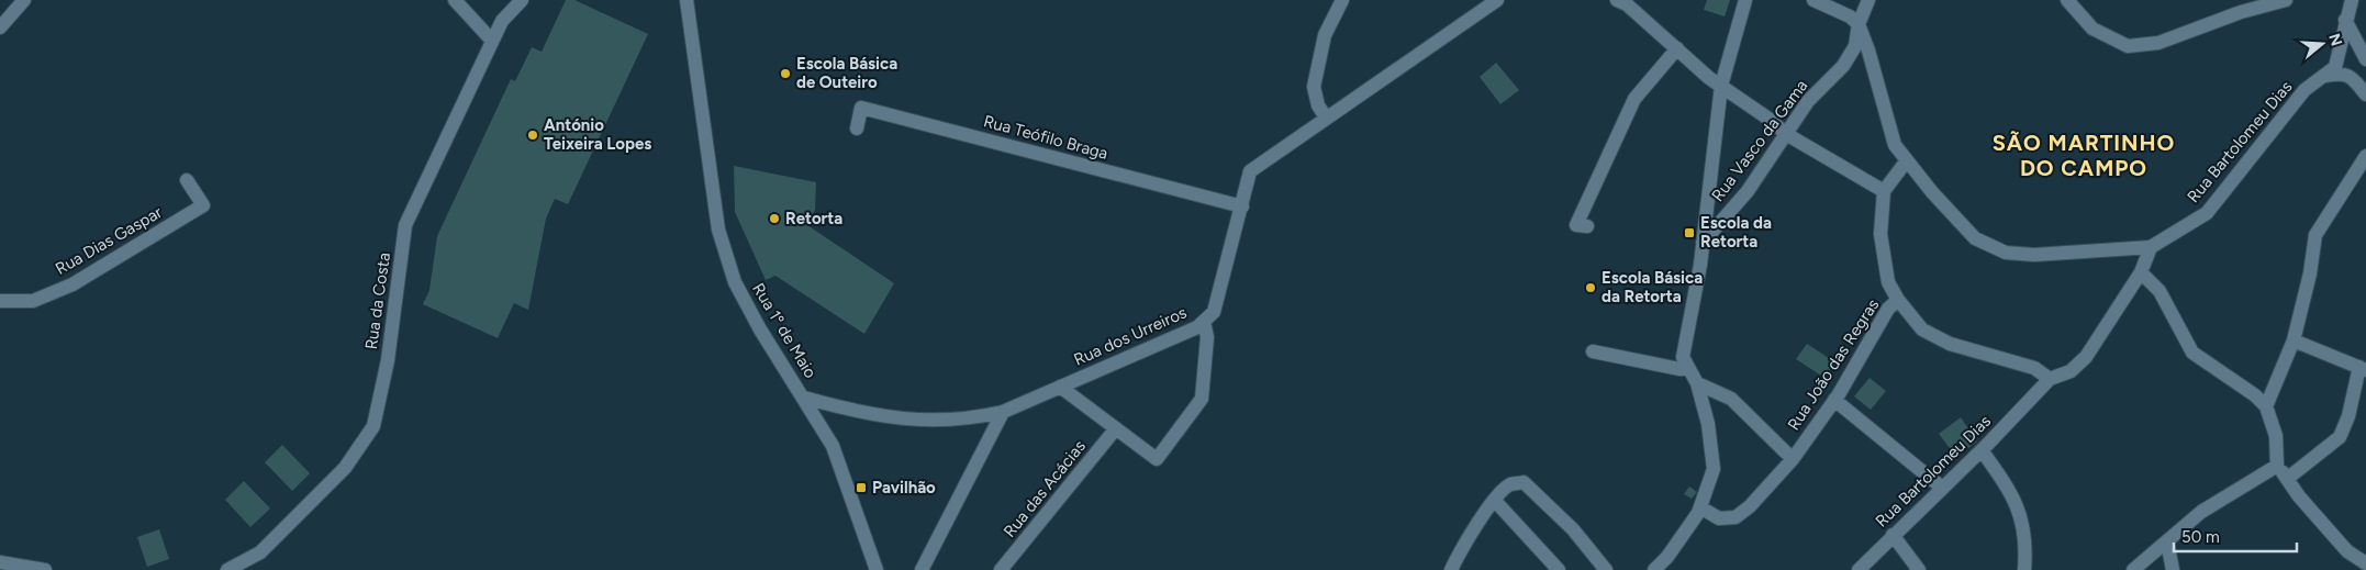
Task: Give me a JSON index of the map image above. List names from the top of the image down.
{
  "streets": {
    "street": [
      "Rua Teófilo Braga",
      "Rua Vasco da Gama",
      "Rua Bartolomeu Dias",
      "Rua Dias Gaspar",
      "Rua da Costa",
      "Rua 1º de Maio",
      "Rua dos Urreiros",
      "Rua João das Regras",
      "Rua das Acácias"
    ]
  },
  "crossings": [
    ["Rua Teófilo Braga", "Rua dos Urreiros"],
    ["Rua 1º de Maio", "Rua dos Urreiros"]
  ],
  "districts": ["SÃO MARTINHO DO CAMPO"],
  "places": {
    "other": [
      "Escola Básica de Outeiro",
      "António Teixeira Lopes",
      "Retorta",
      "Escola Básica da Retorta"
    ],
    "transit": ["Escola da Retorta", "Pavilhão"]
  },
  "scale_bar": "50 m",
  "north": "right"
}
